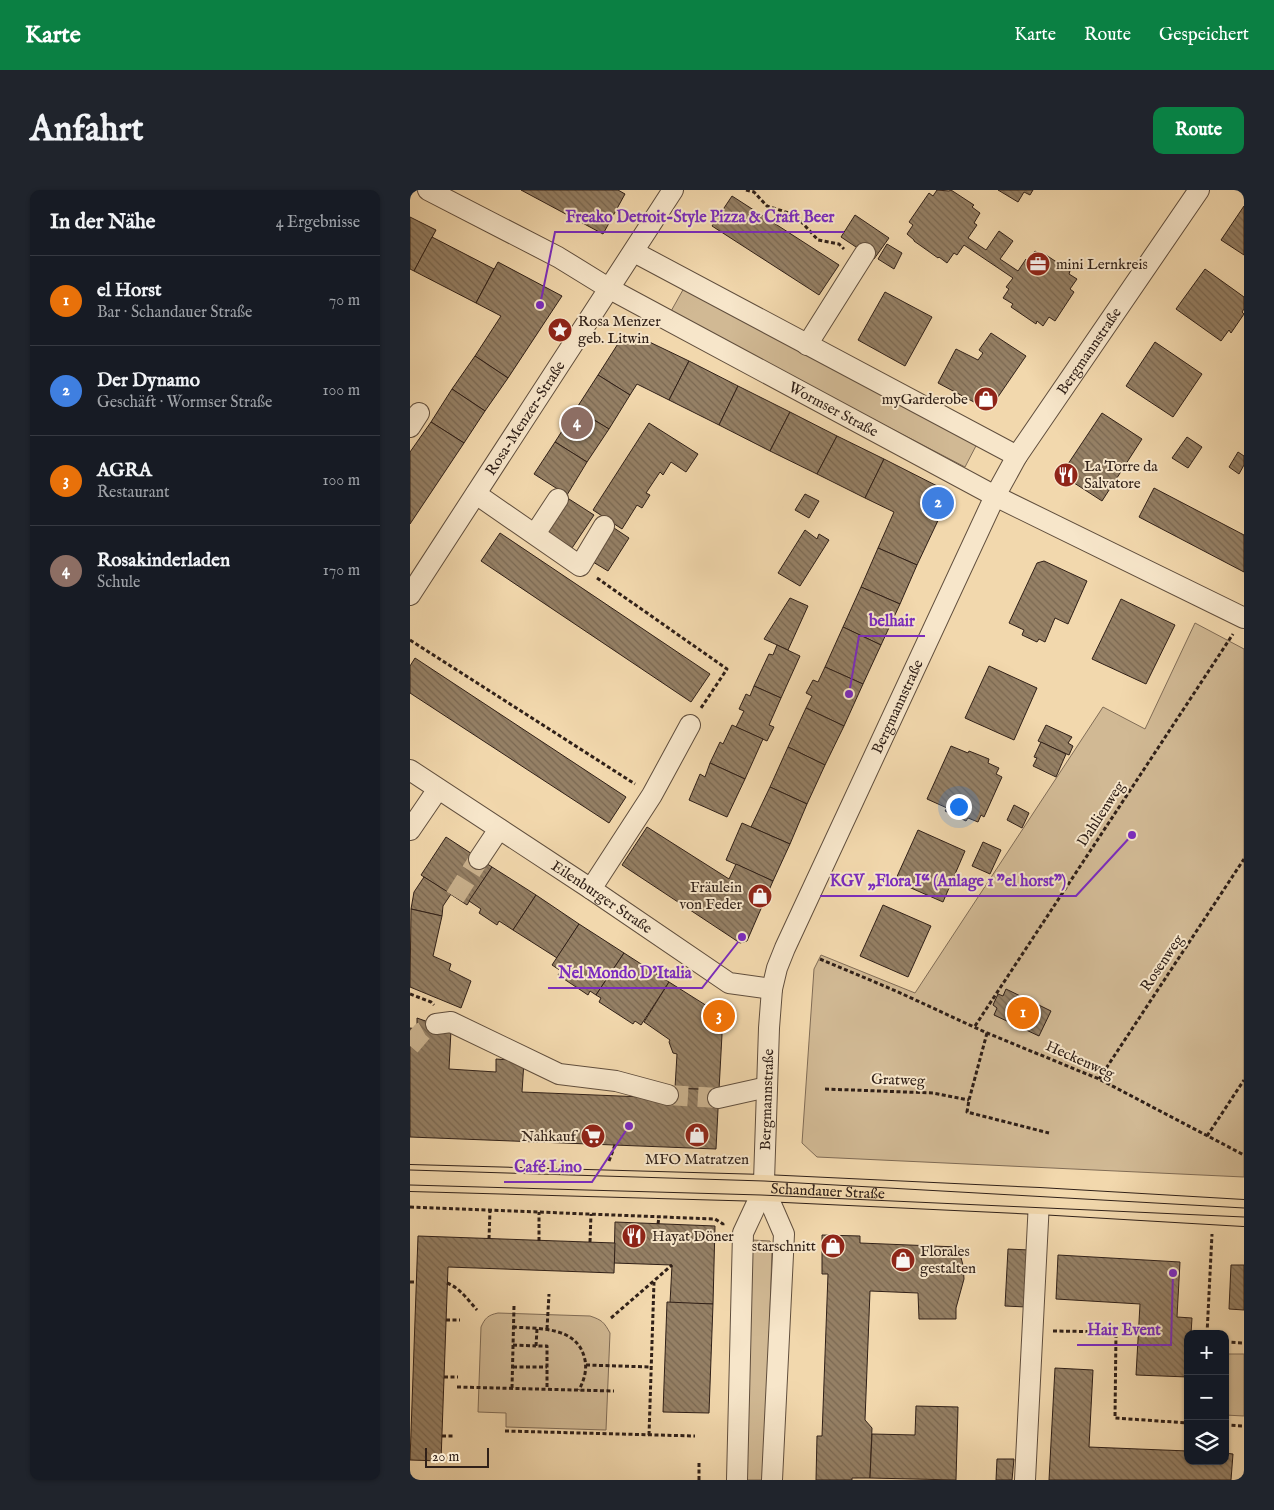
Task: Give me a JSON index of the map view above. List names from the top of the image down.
{
  "streets": {
    "main road": ["Schandauer Straße"],
    "street": [
      "Bergmannstraße",
      "Wormser Straße",
      "Rosa-Menzer-Straße",
      "Eilenburger Straße"
    ],
    "path": [
      "Dahlienweg",
      "Rosenweg",
      "Heckenweg",
      "Gratweg"
    ]
  },
  "crossings": [
    ["Bergmannstraße", "Wormser Straße"],
    ["Bergmannstraße", "Eilenburger Straße"],
    ["Bergmannstraße", "Schandauer Straße"],
    ["Wormser Straße", "Rosa-Menzer-Straße"],
    ["Dahlienweg", "Heckenweg"],
    ["Rosenweg", "Heckenweg"]
  ],
  "places": {
    "office": ["mini Lernkreis"],
    "other": [
      "Freako Detroit-Style Pizza & Craft Beer",
      "belhair",
      "KGV „Flora I“ (Anlage 1 \"el horst\")",
      "Nel Mondo D’Italia",
      "Café Lino",
      "Hair Event"
    ],
    "place": ["Rosa Menzer geb. Litwin"],
    "shop": [
      "myGarderobe",
      "Fräulein von Feder",
      "MFO Matratzen",
      "starschnitt",
      "Florales gestalten"
    ],
    "restaurant": ["La Torre da Salvatore", "Hayat Döner"],
    "supermarket": ["Nahkauf"]
  },
  "scale_bar": "20 m",
  "page": {
    "header": "Karte",
    "nav": ["Karte", "Route", "Gespeichert"],
    "buttons": "Route",
    "title": "Anfahrt",
    "heading": ["In der Nähe", "4 Ergebnisse"],
    "list": [
      {
        "mark": "1",
        "name": "el Horst",
        "note": "Bar · Schandauer Straße",
        "value": "70 m"
      },
      {
        "mark": "2",
        "name": "Der Dynamo",
        "note": "Geschäft · Wormser Straße",
        "value": "100 m"
      },
      {
        "mark": "3",
        "name": "AGRA",
        "note": "Restaurant",
        "value": "100 m"
      },
      {
        "mark": "4",
        "name": "Rosakinderladen",
        "note": "Schule",
        "value": "170 m"
      }
    ],
    "pins": [
      "4",
      "2",
      "1",
      "3"
    ],
    "map_buttons": ["+", "−"],
    "scale": "20 m"
  }
}
